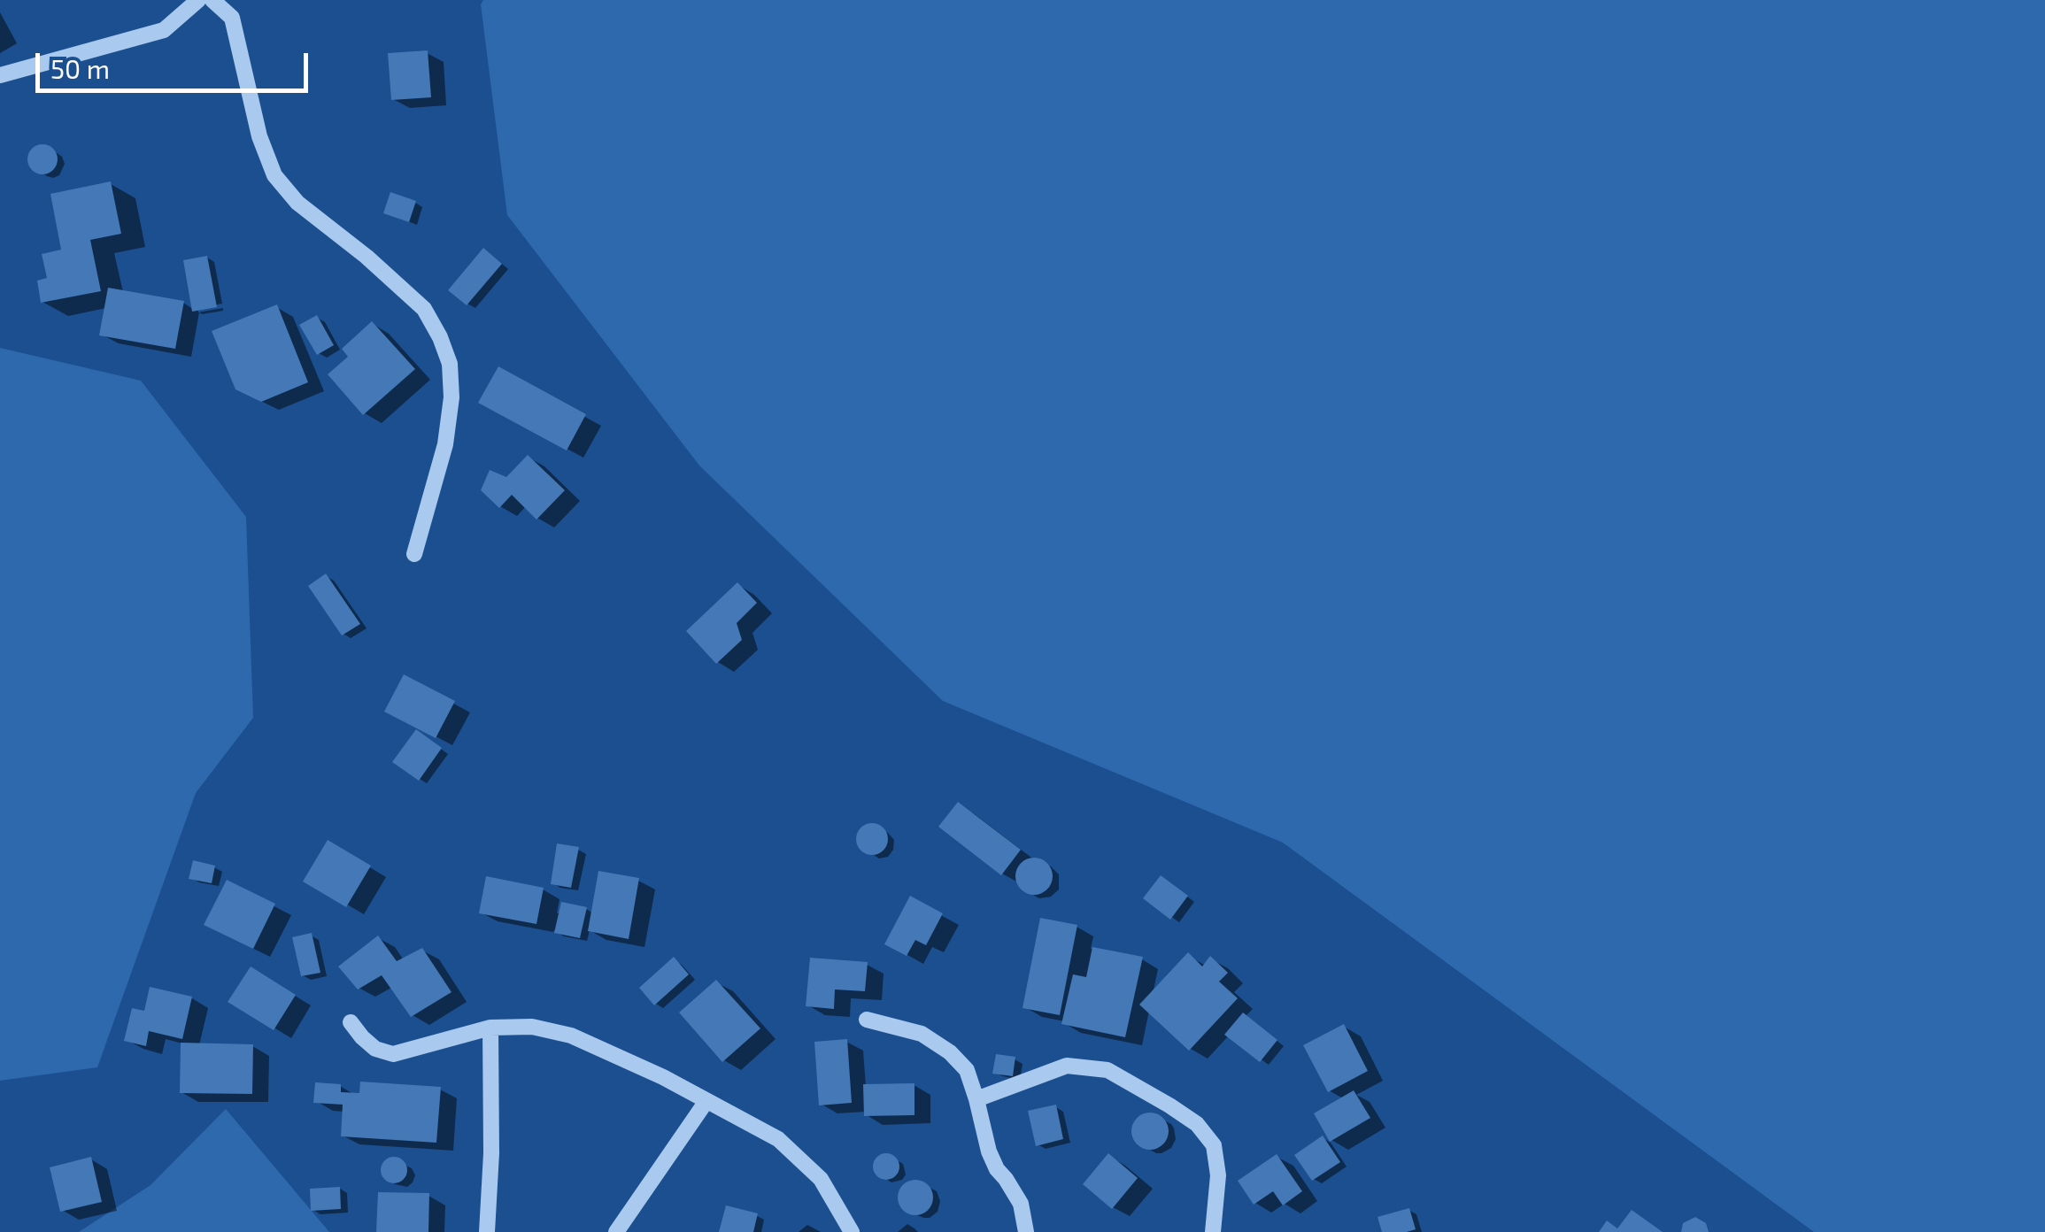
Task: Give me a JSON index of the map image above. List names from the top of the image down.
{
  "scale_bar": "50 m"
}
